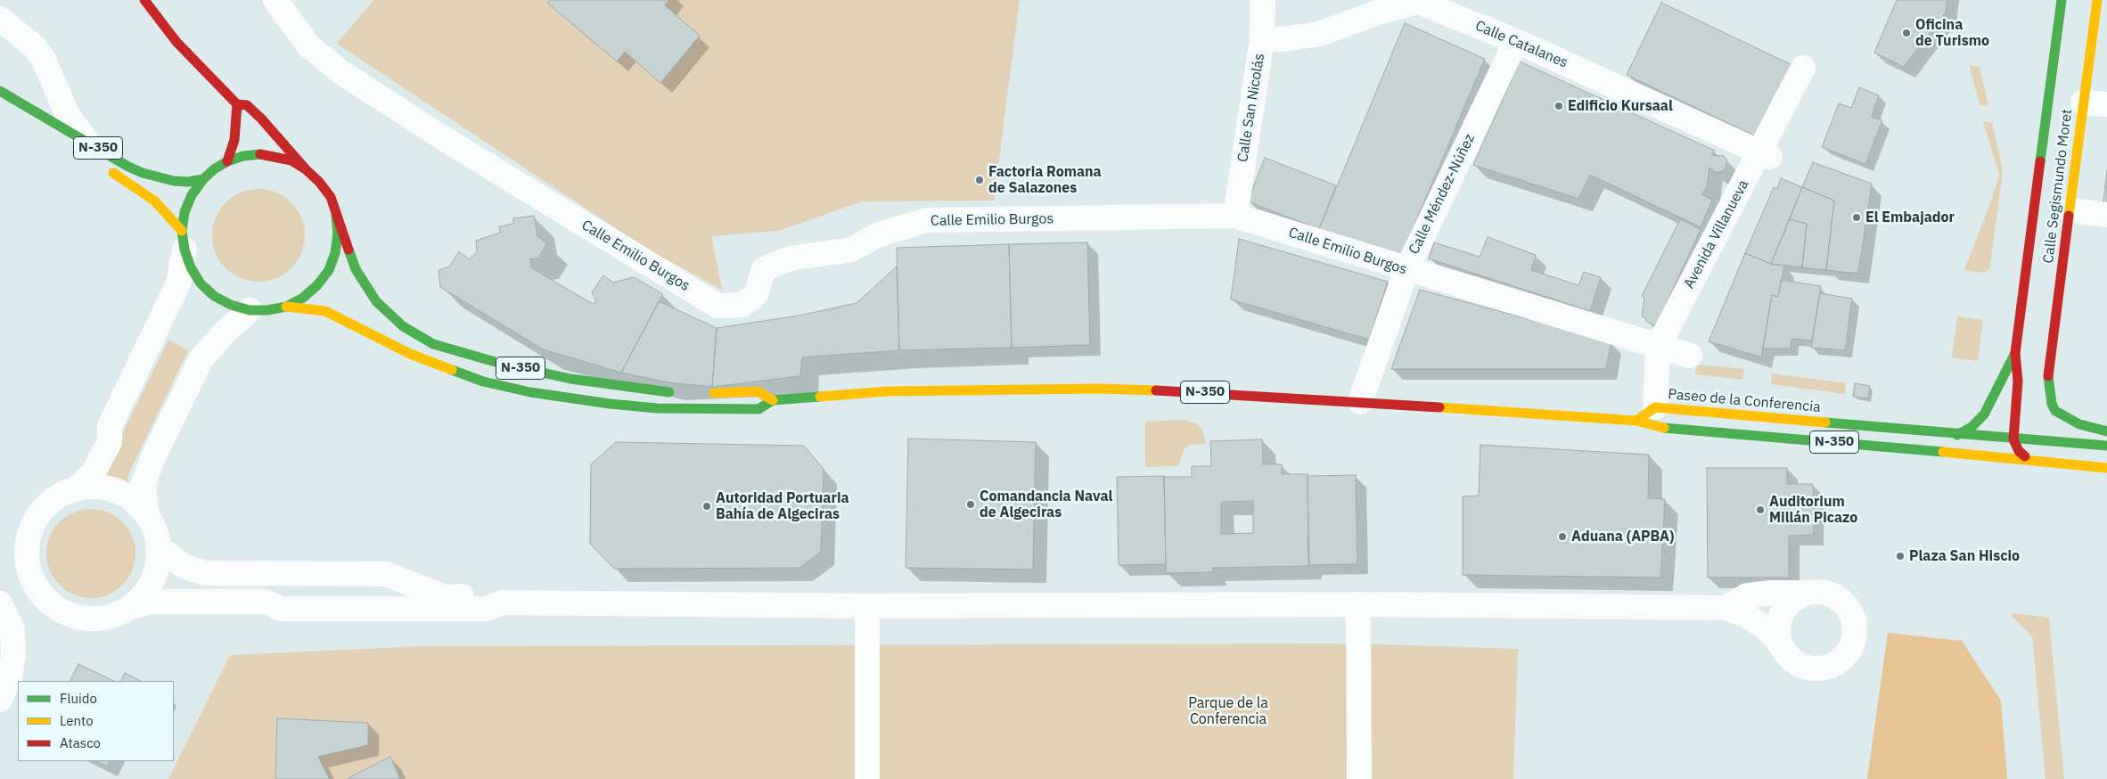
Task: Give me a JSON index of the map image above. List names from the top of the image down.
{
  "streets": {
    "main road": ["N-350", "Calle Segismundo Moret", "Paseo de la Conferencia"],
    "street": [
      "Calle Catalanes",
      "Calle San Nicolás",
      "Calle Méndez-Núñez",
      "Calle Emilio Burgos",
      "Avenida Villanueva"
    ]
  },
  "crossings": [
    ["Calle Catalanes", "Calle San Nicolás"],
    ["Calle Catalanes", "Calle Méndez-Núñez"],
    ["Calle Catalanes", "Avenida Villanueva"],
    ["Calle San Nicolás", "Calle Emilio Burgos"],
    ["N-350", "Calle Segismundo Moret"],
    ["N-350", "Calle Méndez-Núñez"],
    ["N-350", "Avenida Villanueva"],
    ["N-350", "Paseo de la Conferencia"],
    ["Calle Segismundo Moret", "Paseo de la Conferencia"],
    ["Calle Méndez-Núñez", "Calle Emilio Burgos"],
    ["Calle Emilio Burgos", "Avenida Villanueva"],
    ["Avenida Villanueva", "Paseo de la Conferencia"]
  ],
  "parks": ["Parque de la Conferencia"],
  "places": [
    "Oficina de Turismo",
    "Edificio Kursaal",
    "Factoria Romana de Salazones",
    "El Embajador",
    "Comandancia Naval de Algeciras",
    "Autoridad Portuaria Bahía de Algeciras",
    "Auditorium Millán Picazo",
    "Aduana (APBA)",
    "Plaza San Hiscio"
  ],
  "legend": ["Fluido", "Lento", "Atasco"]
}
